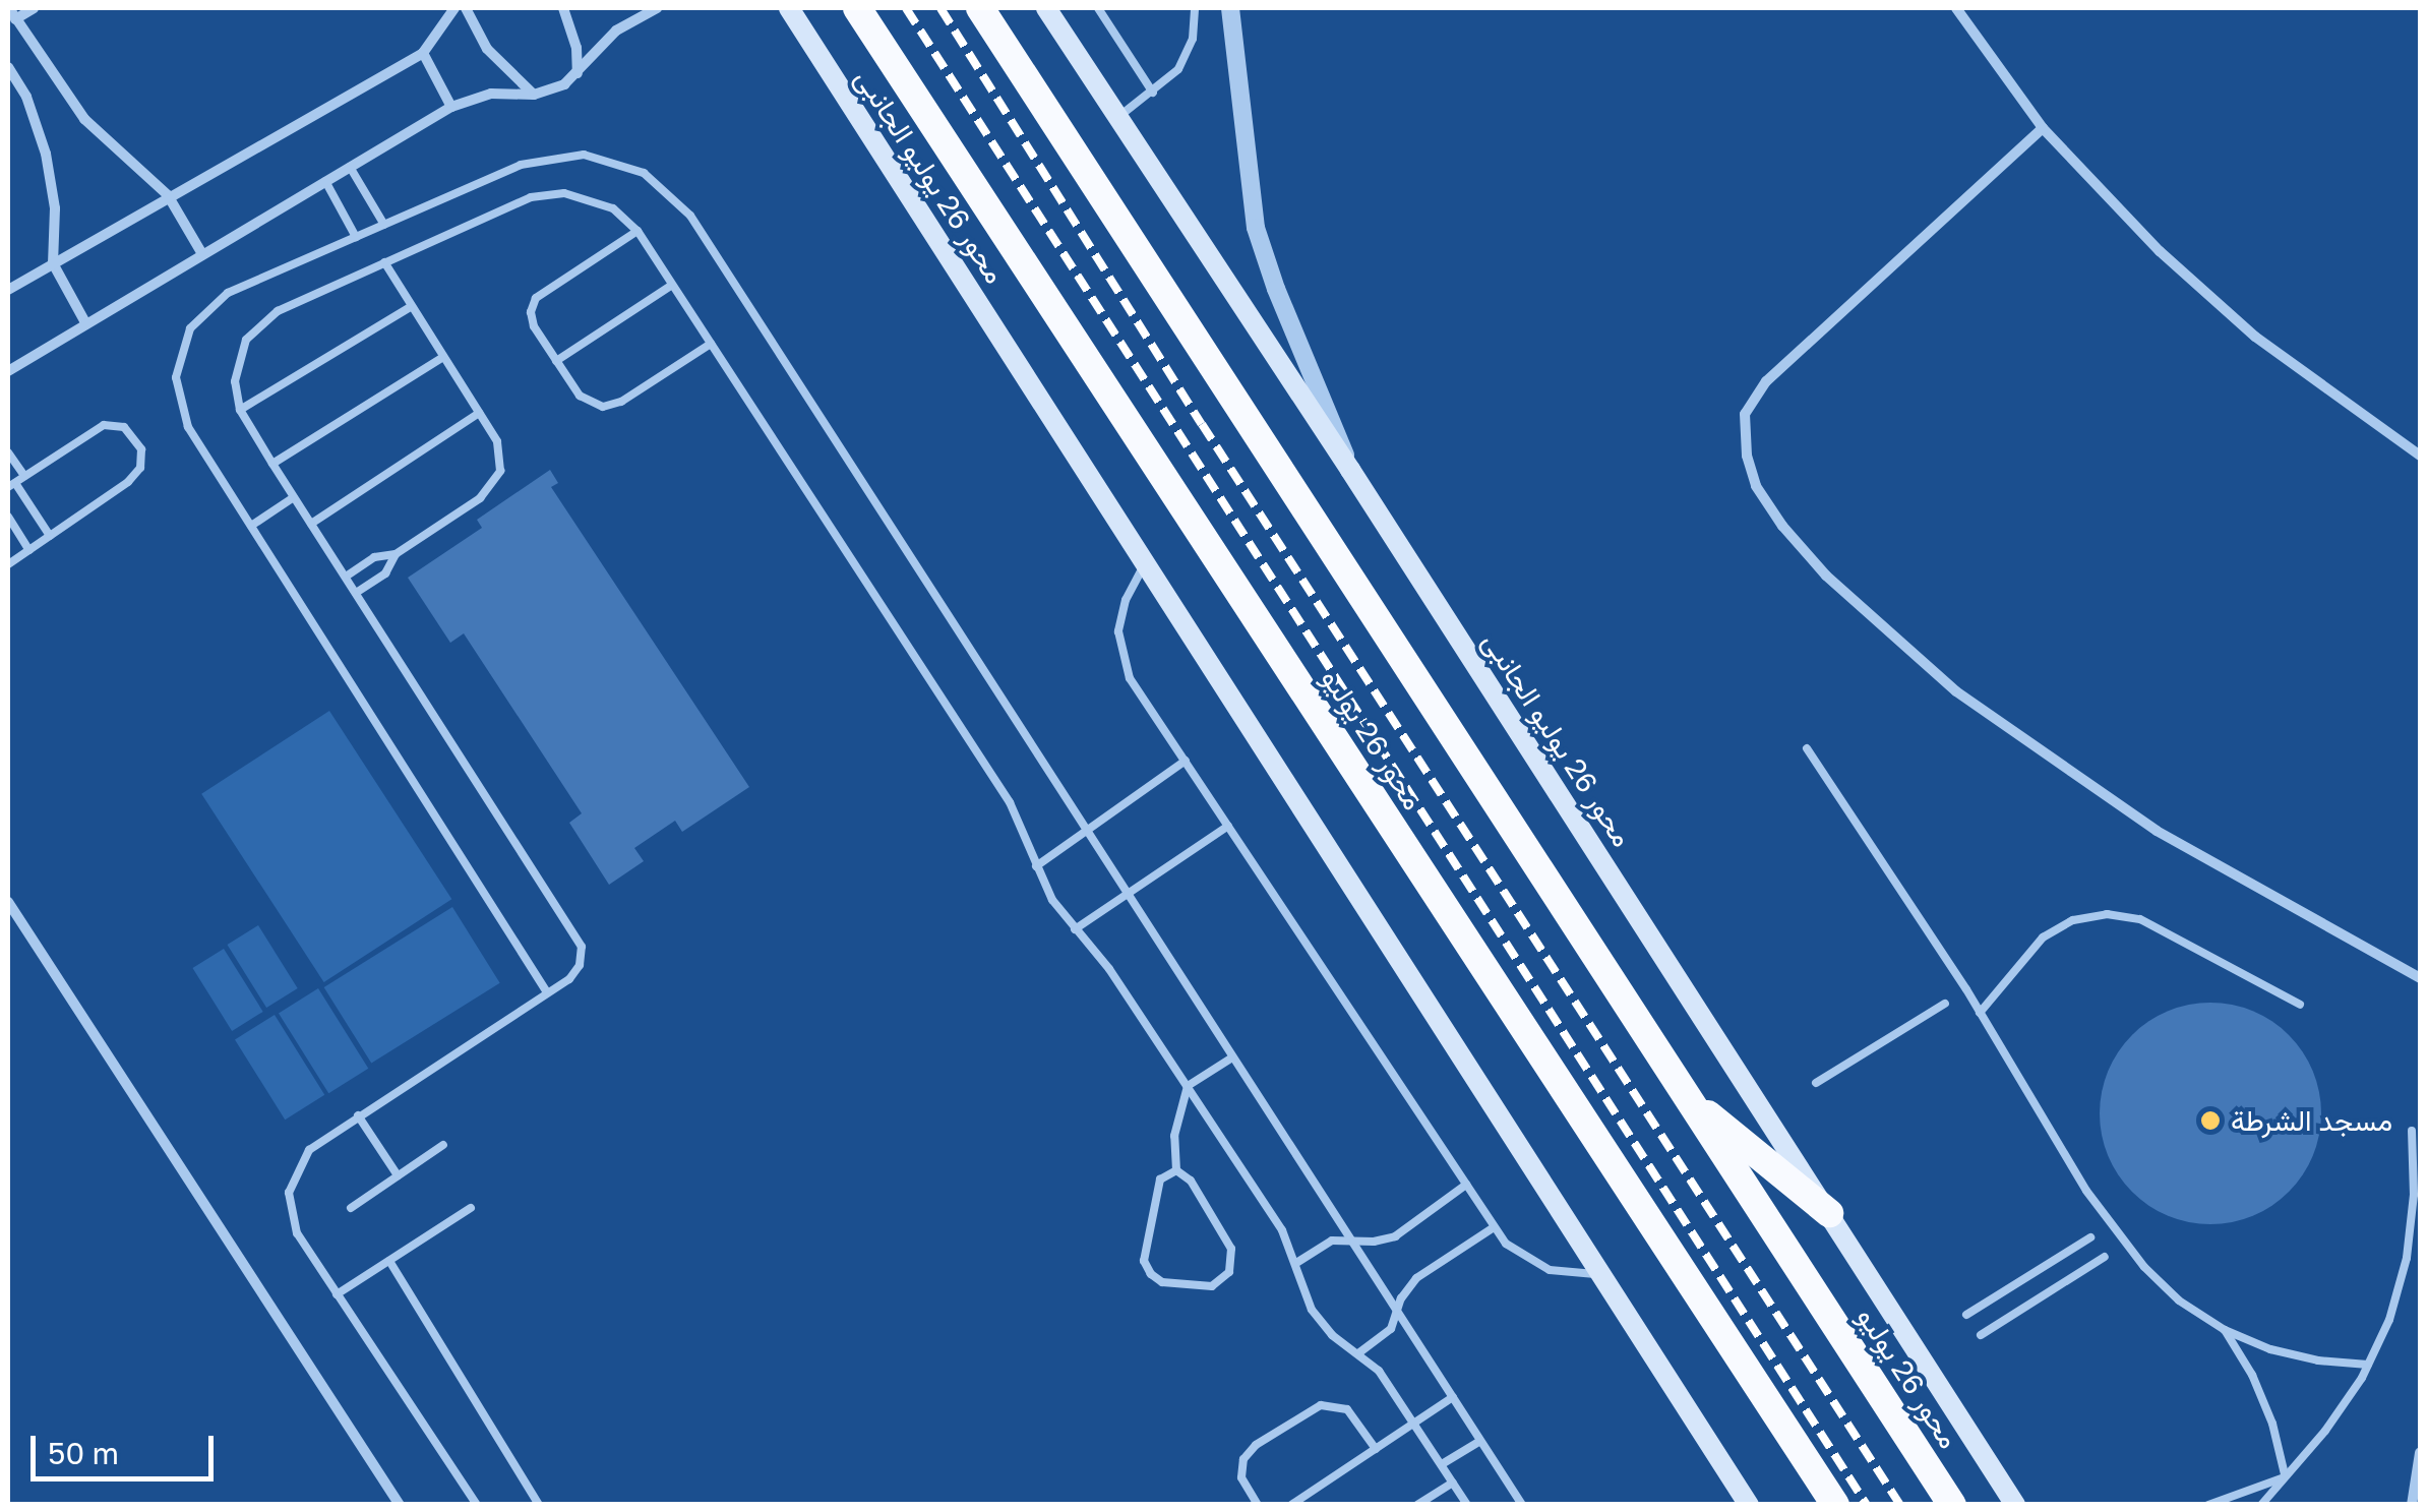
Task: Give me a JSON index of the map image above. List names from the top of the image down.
{
  "streets": {
    "highway": ["محور 26 يوليو"],
    "main road": ["محور 26 يوليو الجانبى"]
  },
  "places": ["مسجد الشرطة"],
  "scale_bar": "50 m"
}
